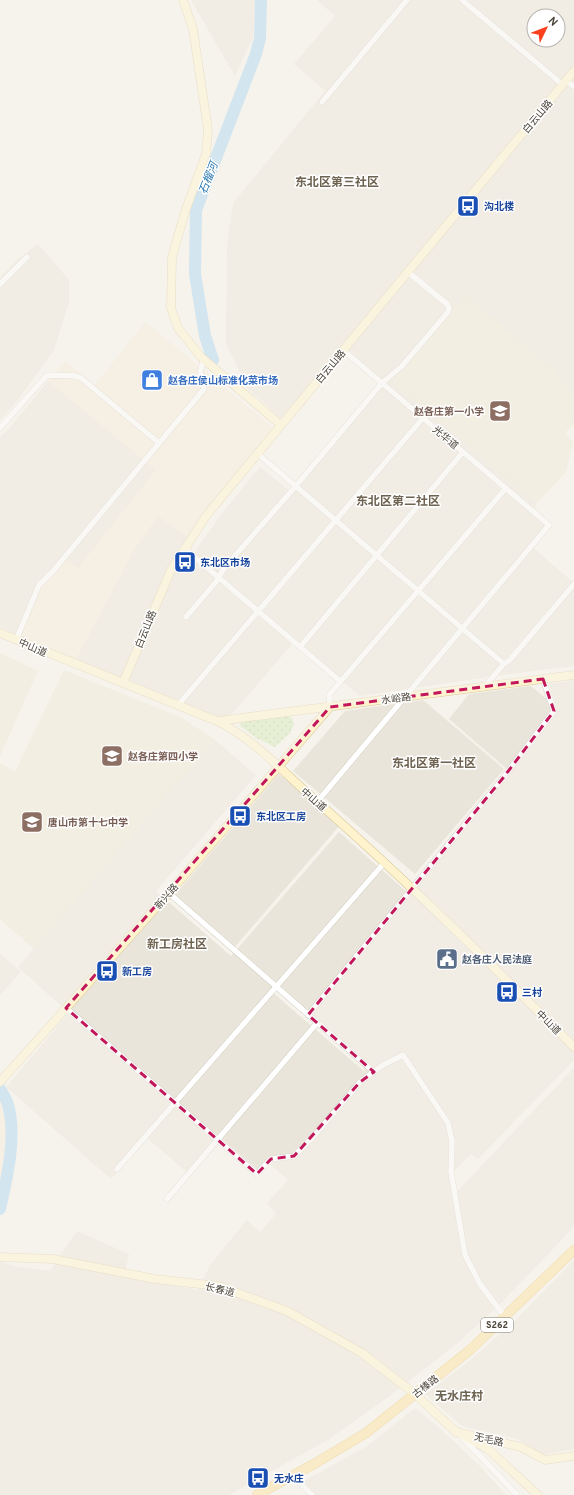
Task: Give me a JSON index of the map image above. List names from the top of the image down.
{
  "streets": {
    "main road": ["S262", "古榛路"],
    "street": [
      "白云山路",
      "光华道",
      "中山道",
      "水峪路",
      "新兴路",
      "长春道",
      "无毛路"
    ]
  },
  "crossings": [
    ["白云山路", "光华道"],
    ["白云山路", "中山道"],
    ["中山道", "水峪路"],
    ["中山道", "新兴路"],
    ["水峪路", "新兴路"],
    ["长春道", "古榛路"],
    ["长春道", "无毛路"],
    ["古榛路", "无毛路"]
  ],
  "districts": [
    "东北区第三社区",
    "东北区第二社区",
    "东北区第一社区",
    "新工房社区",
    "无水庄村"
  ],
  "water": ["石榴河"],
  "places": {
    "bus stop": [
      "沟北楼",
      "东北区市场",
      "东北区工房",
      "新工房",
      "三村",
      "无水庄"
    ],
    "shop": ["赵各庄侯山标准化菜市场"],
    "school or university": ["赵各庄第一小学", "赵各庄第四小学", "唐山市第十七中学"],
    "public building": ["赵各庄人民法庭"]
  },
  "north": "top right"
}
